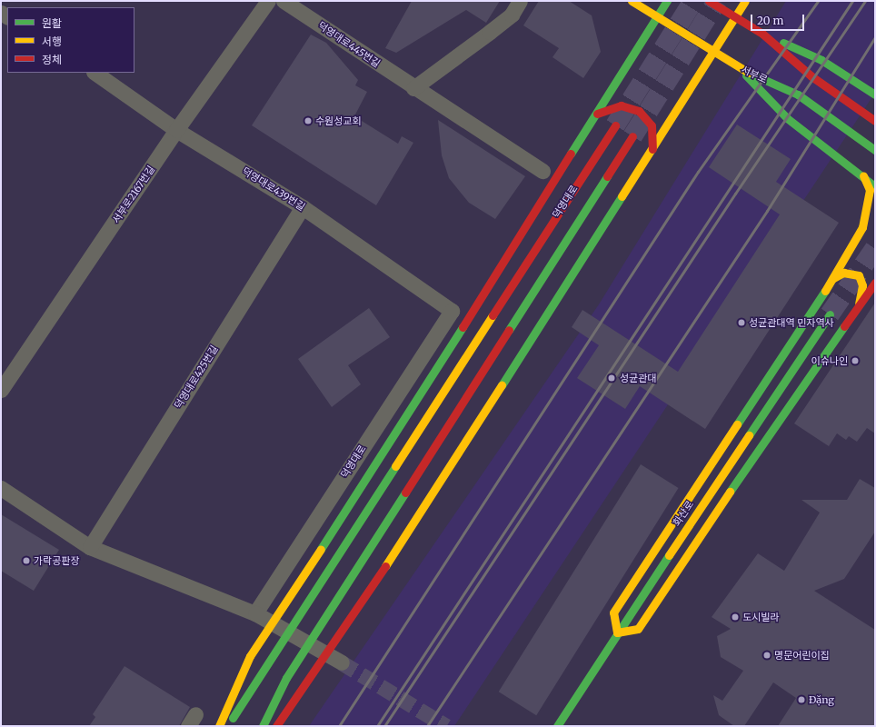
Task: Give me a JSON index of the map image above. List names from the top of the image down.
{
  "streets": {
    "street": [
      "덕영대로445번길",
      "서부로",
      "덕영대로439번길",
      "서부로2167번길",
      "덕영대로",
      "덕영대로425번길",
      "화산로"
    ]
  },
  "crossings": [
    ["덕영대로439번길", "서부로2167번길"],
    ["덕영대로439번길", "덕영대로"],
    ["덕영대로439번길", "덕영대로425번길"]
  ],
  "places": [
    "수원성교회",
    "성균관대역 민자역사",
    "이슈나인",
    "성균관대",
    "가락공판장",
    "도시빌라",
    "명문어린이집",
    "Đặng"
  ],
  "legend": ["원활", "서행", "정체"],
  "scale_bar": "20 m"
}
